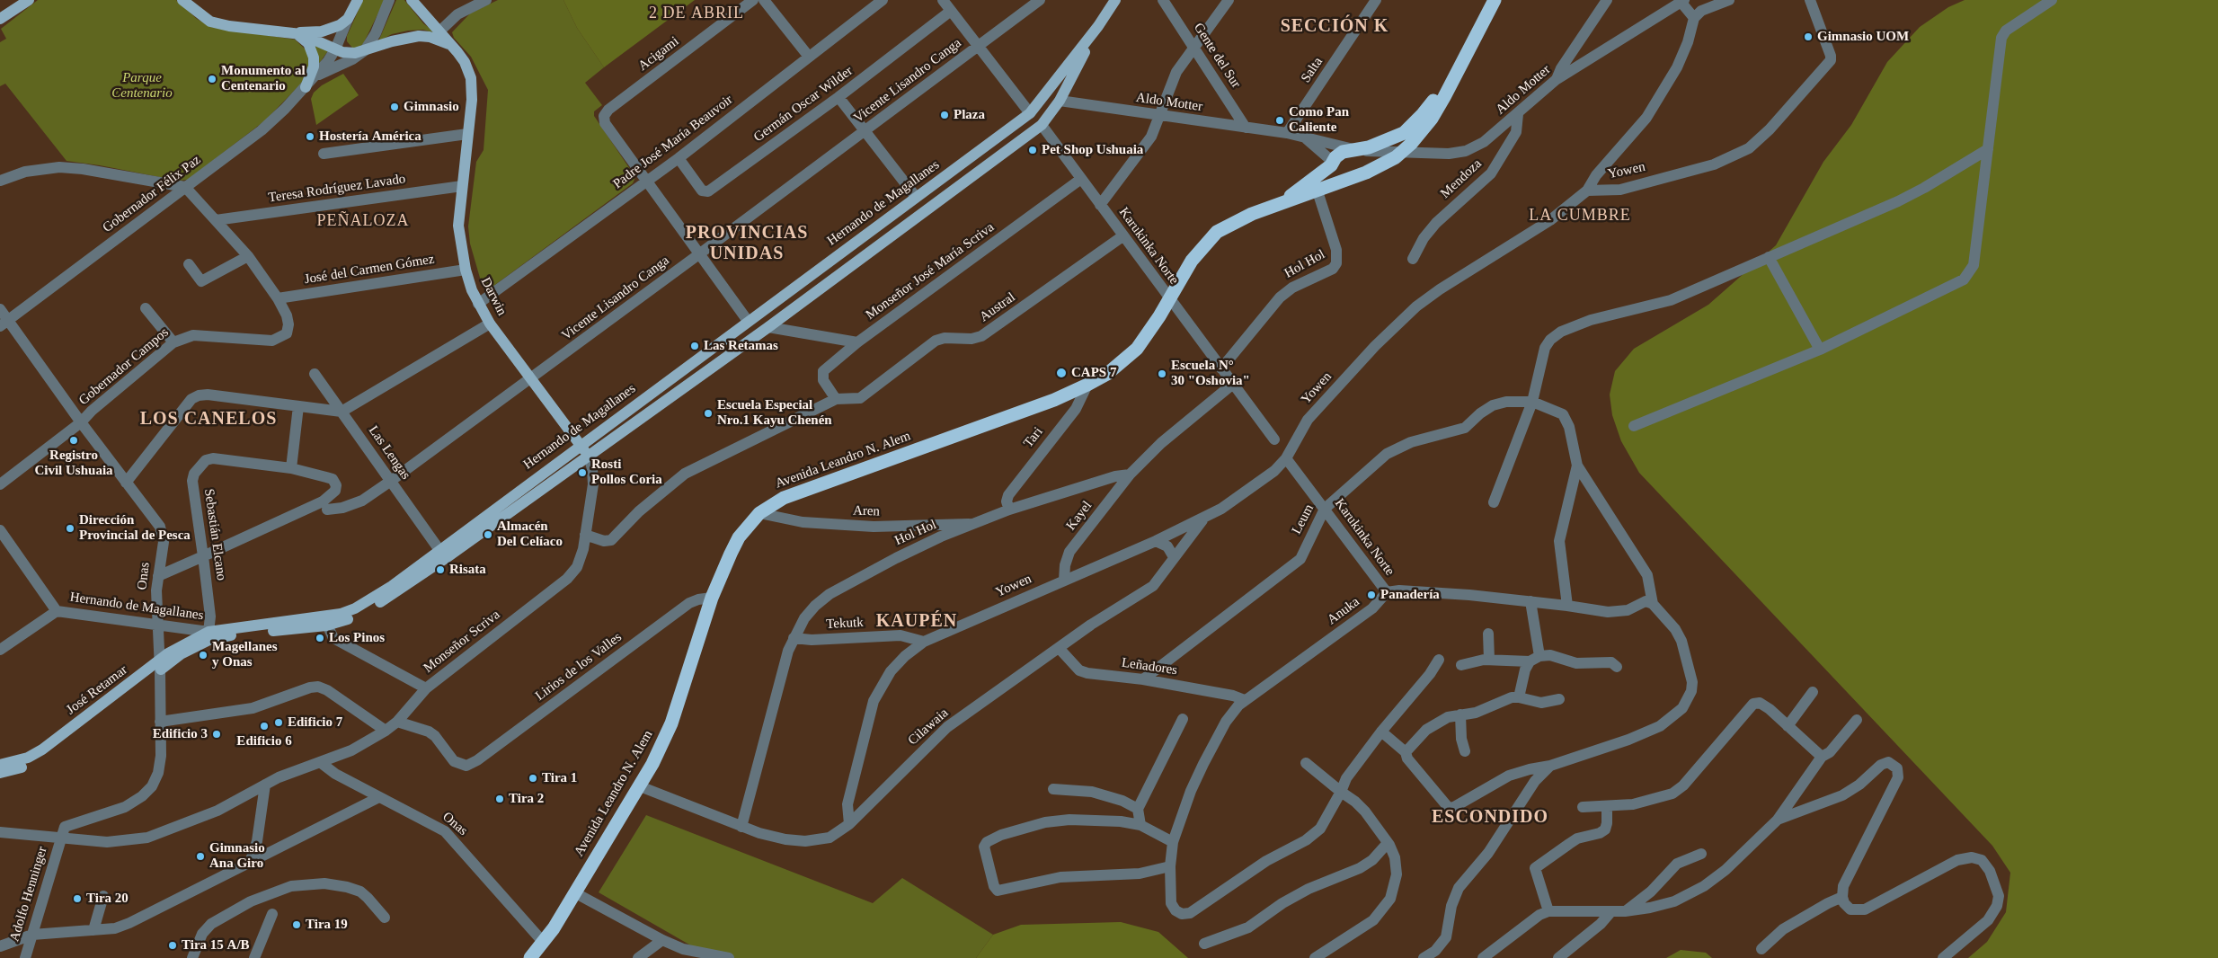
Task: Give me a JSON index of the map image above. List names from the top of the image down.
{
  "streets": {
    "highway": ["Avenida Leandro N. Alem"],
    "main road": [
      "Gobernador Félix Paz",
      "Hernando de Magallanes",
      "Darwin",
      "José Retamar"
    ],
    "street": [
      "Acigami",
      "Gente del Sur",
      "Salta",
      "Vicente Lisandro Canga",
      "Aldo Motter",
      "Germán Oscar Wilder",
      "Padre José María Beauvoir",
      "Yowen",
      "Mendoza",
      "Teresa Rodríguez Lavado",
      "Karukinka Norte",
      "Hol Hol",
      "José del Carmen Gómez",
      "Monseñor José María Scriva",
      "Austral",
      "Gobernador Campos",
      "Tari",
      "Las Lengas",
      "Aren",
      "Kayel",
      "Leum",
      "Sebastián Elcano",
      "Onas",
      "Anuka",
      "Tekutk",
      "Monseñor Scriva",
      "Lirios de los Valles",
      "Leñadores",
      "Cilawaia",
      "Adolfo Henninger"
    ]
  },
  "crossings": [
    ["Acigami", "Padre José María Beauvoir"],
    ["Gente del Sur", "Aldo Motter"],
    ["Salta", "Aldo Motter"],
    ["Vicente Lisandro Canga", "Darwin"],
    ["Vicente Lisandro Canga", "Las Lengas"],
    ["Aldo Motter", "Mendoza"],
    ["Aldo Motter", "Hernando de Magallanes"],
    ["Aldo Motter", "Avenida Leandro N. Alem"],
    ["Germán Oscar Wilder", "Padre José María Beauvoir"],
    ["Padre José María Beauvoir", "Darwin"],
    ["Yowen", "Karukinka Norte"],
    ["Yowen", "Kayel"],
    ["Yowen", "Tekutk"],
    ["Yowen", "Cilawaia"],
    ["Teresa Rodríguez Lavado", "Darwin"],
    ["Gobernador Félix Paz", "Onas"],
    ["Hernando de Magallanes", "Karukinka Norte"],
    ["Hernando de Magallanes", "Darwin"],
    ["Hernando de Magallanes", "Las Lengas"],
    ["Hernando de Magallanes", "Sebastián Elcano"],
    ["Hernando de Magallanes", "Onas"],
    ["Hernando de Magallanes", "José Retamar"],
    ["Karukinka Norte", "Hol Hol"],
    ["Karukinka Norte", "Monseñor José María Scriva"],
    ["Karukinka Norte", "Austral"],
    ["Karukinka Norte", "Avenida Leandro N. Alem"],
    ["Karukinka Norte", "Leum"],
    ["Karukinka Norte", "Anuka"],
    ["Hol Hol", "Tari"],
    ["Hol Hol", "Avenida Leandro N. Alem"],
    ["Hol Hol", "Aren"],
    ["Hol Hol", "Kayel"],
    ["Hol Hol", "Tekutk"],
    ["Hol Hol", "Cilawaia"],
    ["José del Carmen Gómez", "Darwin"],
    ["José del Carmen Gómez", "Gobernador Campos"],
    ["Monseñor José María Scriva", "Austral"],
    ["Darwin", "Monseñor Scriva"],
    ["Gobernador Campos", "Onas"],
    ["Tari", "Avenida Leandro N. Alem"],
    ["Avenida Leandro N. Alem", "Aren"],
    ["Avenida Leandro N. Alem", "Onas"],
    ["Avenida Leandro N. Alem", "Lirios de los Valles"],
    ["Avenida Leandro N. Alem", "Cilawaia"],
    ["Leum", "Leñadores"],
    ["Sebastián Elcano", "José Retamar"],
    ["Onas", "Monseñor Scriva"],
    ["Onas", "José Retamar"],
    ["Onas", "Adolfo Henninger"],
    ["Anuka", "Leñadores"],
    ["Monseñor Scriva", "Lirios de los Valles"],
    ["Monseñor Scriva", "Adolfo Henninger"],
    ["Leñadores", "Cilawaia"]
  ],
  "districts": [
    "2 DE ABRIL",
    "SECCIÓN K",
    "LA CUMBRE",
    "PEÑALOZA",
    "PROVINCIAS UNIDAS",
    "LOS CANELOS",
    "KAUPÉN",
    "ESCONDIDO"
  ],
  "parks": ["Parque Centenario"],
  "places": [
    "Gimnasio UOM",
    "Monumento al Centenario",
    "Gimnasio",
    "Plaza",
    "Como Pan Caliente",
    "Hostería América",
    "Pet Shop Ushuaia",
    "Las Retamas",
    "CAPS 7",
    "Escuela N° 30 \"Oshovia\"",
    "Escuela Especial Nro.1 Kayu Chenén",
    "Registro Civil Ushuaia",
    "Rosti Pollos Coria",
    "Dirección Provincial de Pesca",
    "Almacén Del Celíaco",
    "Risata",
    "Panadería",
    "Los Pinos",
    "Magellanes y Onas",
    "Edificio 7",
    "Edificio 6",
    "Edificio 3",
    "Tira 1",
    "Tira 2",
    "Gimnasio Ana Giro",
    "Tira 20",
    "Tira 19",
    "Tira 15 A/B"
  ]
}
